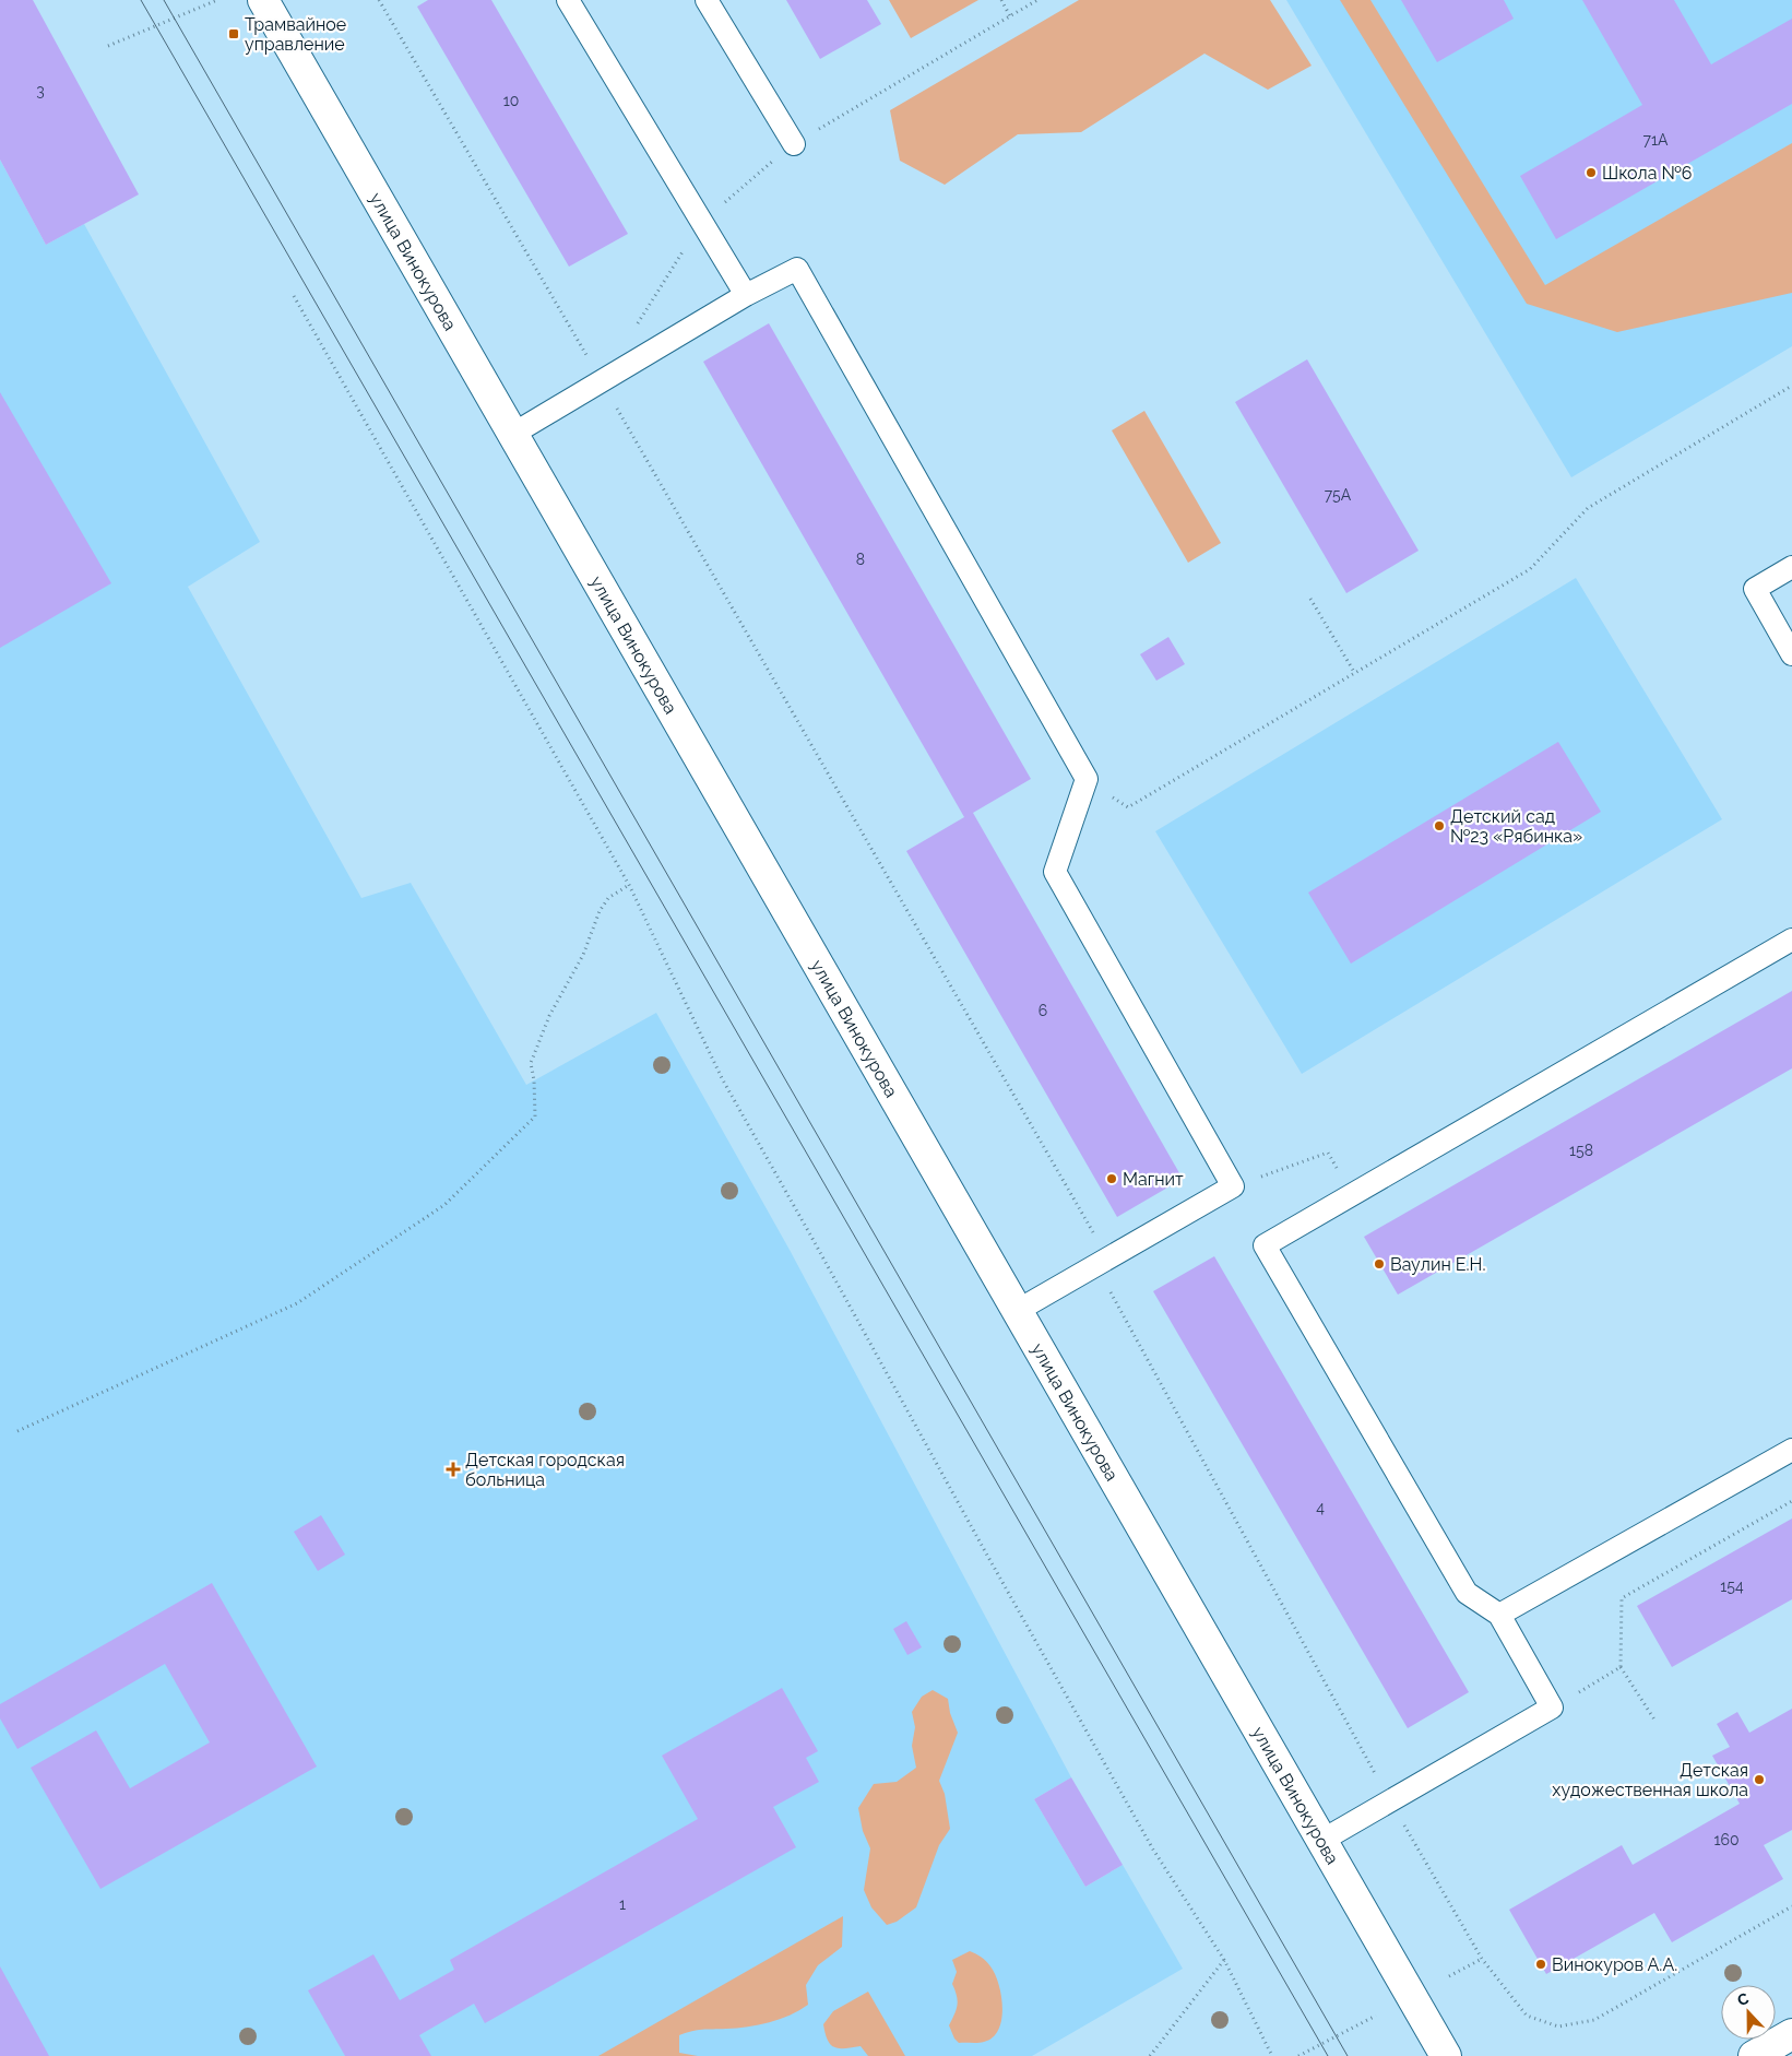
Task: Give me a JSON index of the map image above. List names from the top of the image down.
{
  "streets": {
    "main road": ["улица Винокурова"]
  },
  "places": {
    "transit": ["Трамвайное управление"],
    "other": [
      "Школа №6",
      "Детский сад №23 «Рябинка»",
      "Магнит",
      "Ваулин Е.Н.",
      "Детская художественная школа",
      "Винокуров А.А."
    ],
    "health": ["Детская городская больница"]
  },
  "house_numbers": [
    "3",
    "10",
    "71А",
    "75А",
    "8",
    "6",
    "158",
    "4",
    "154",
    "160",
    "1"
  ],
  "north": "top"
}
